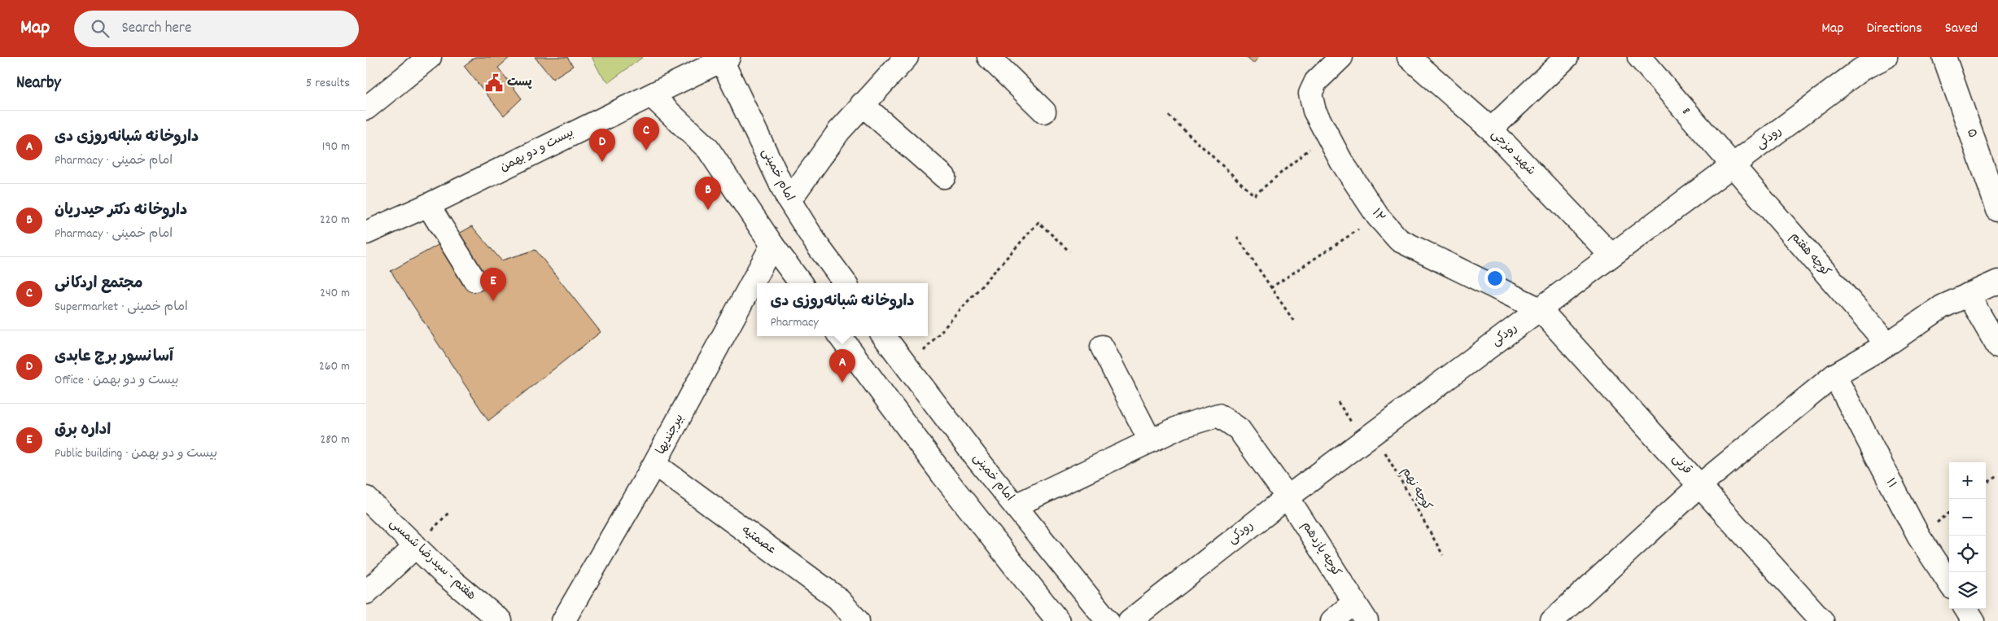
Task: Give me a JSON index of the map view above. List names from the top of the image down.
{
  "streets": {
    "street": [
      "8",
      "۵",
      "رودکی",
      "بیست و دو بهمن",
      "شهید مزجی",
      "امام خمینی",
      "۱۲",
      "کوچه هفتم",
      "بیرجندیها",
      "قرنی",
      "۱۱",
      "عصمتیه",
      "کوچه یازدهم",
      "هفتم - سیدرضا شمسی"
    ],
    "path": ["کوچه نهم"]
  },
  "crossings": [
    ["8", "رودکی"],
    ["8", "کوچه هفتم"],
    ["رودکی", "شهید مزجی"],
    ["رودکی", "۱۲"],
    ["رودکی", "کوچه هفتم"],
    ["رودکی", "قرنی"],
    ["رودکی", "کوچه نهم"],
    ["رودکی", "کوچه یازدهم"],
    ["بیست و دو بهمن", "امام خمینی"],
    ["۱۲", "قرنی"],
    ["بیرجندیها", "عصمتیه"]
  ],
  "places": {
    "public building": ["پست"]
  },
  "page": {
    "header": "Map",
    "search": "Search here",
    "nav": ["Map", "Directions", "Saved"],
    "heading": ["Nearby", "5 results"],
    "list": [
      {
        "mark": "A",
        "name": "داروخانه شبانه‌روزی دی",
        "note": "Pharmacy · امام خمینی",
        "value": "190 m"
      },
      {
        "mark": "B",
        "name": "داروخانه دکتر حیدریان",
        "note": "Pharmacy · امام خمینی",
        "value": "220 m"
      },
      {
        "mark": "C",
        "name": "مجتمع اردکانی",
        "note": "Supermarket · امام خمینی",
        "value": "240 m"
      },
      {
        "mark": "D",
        "name": "آسانسور برج عابدی",
        "note": "Office · بیست و دو بهمن",
        "value": "260 m"
      },
      {
        "mark": "E",
        "name": "اداره برق",
        "note": "Public building · بیست و دو بهمن",
        "value": "280 m"
      }
    ],
    "pins": [
      "C",
      "D",
      "B",
      "E",
      "A"
    ],
    "popup": ["داروخانه شبانه‌روزی دی", "Pharmacy"],
    "map_buttons": ["+", "−"]
  }
}
